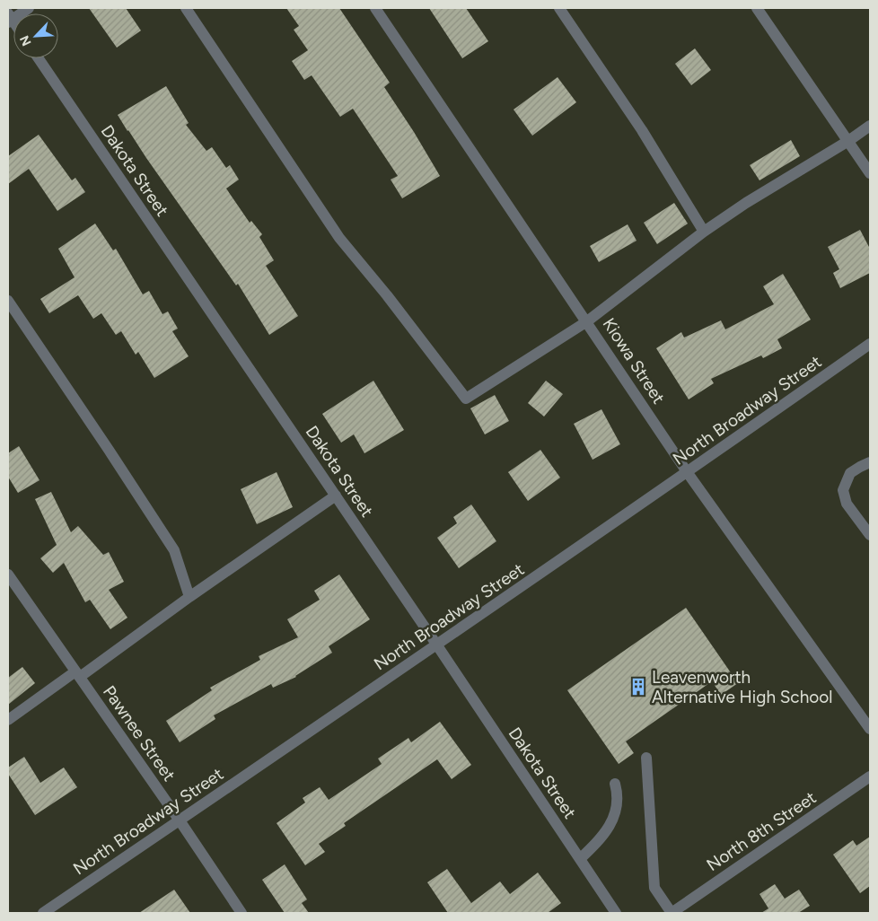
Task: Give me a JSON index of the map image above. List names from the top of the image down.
{
  "streets": {
    "street": [
      "Dakota Street",
      "Kiowa Street",
      "North Broadway Street",
      "Pawnee Street",
      "North 8th Street"
    ]
  },
  "crossings": [
    ["Dakota Street", "North Broadway Street"],
    ["Kiowa Street", "North Broadway Street"],
    ["North Broadway Street", "Pawnee Street"]
  ],
  "places": {
    "building": ["Leavenworth Alternative High School"]
  },
  "north": "bottom left"
}
